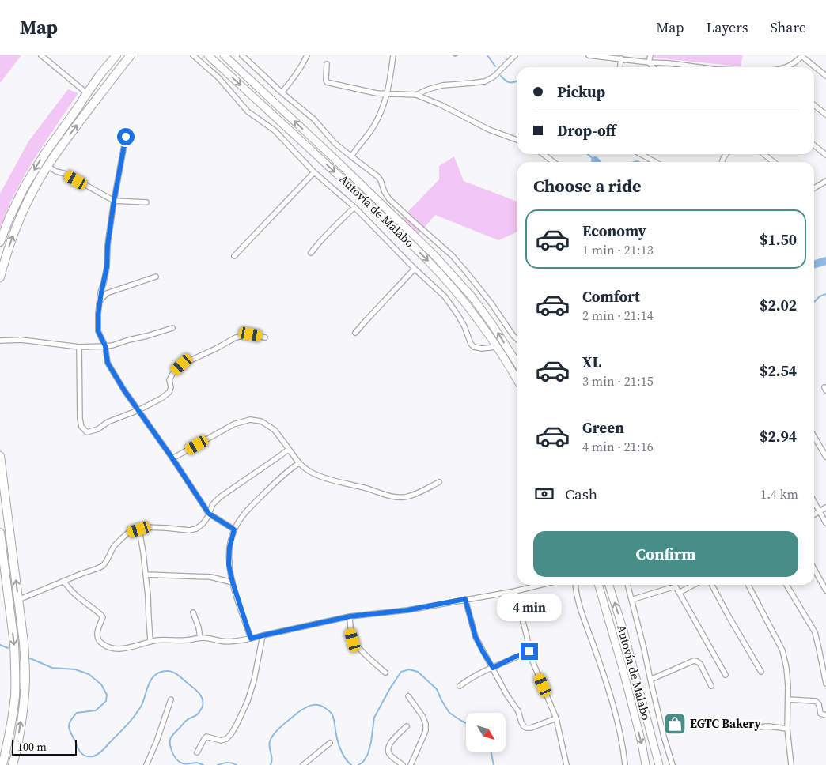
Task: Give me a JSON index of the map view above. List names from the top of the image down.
{
  "streets": {
    "main road": ["Autovía de Malabo"]
  },
  "places": {
    "shop": ["EGTC Bakery"]
  },
  "scale_bar": "100 m",
  "north": "bottom right",
  "page": {
    "header": "Map",
    "nav": ["Map", "Layers", "Share"],
    "banner": ["Pickup", "Drop-off"],
    "heading": "Choose a ride",
    "list": [
      {
        "name": "Economy",
        "note": "1 min · 21:13",
        "value": "$1.50"
      },
      {
        "name": "Comfort",
        "note": "2 min · 21:14",
        "value": "$2.02"
      },
      {
        "name": "XL",
        "note": "3 min · 21:15",
        "value": "$2.54"
      },
      {
        "name": "Green",
        "note": "4 min · 21:16",
        "value": "$2.94"
      }
    ],
    "pay": ["Cash", "1.4 km"],
    "buttons": "Confirm",
    "bubble": "4 min",
    "scale": "100 m"
  }
}
